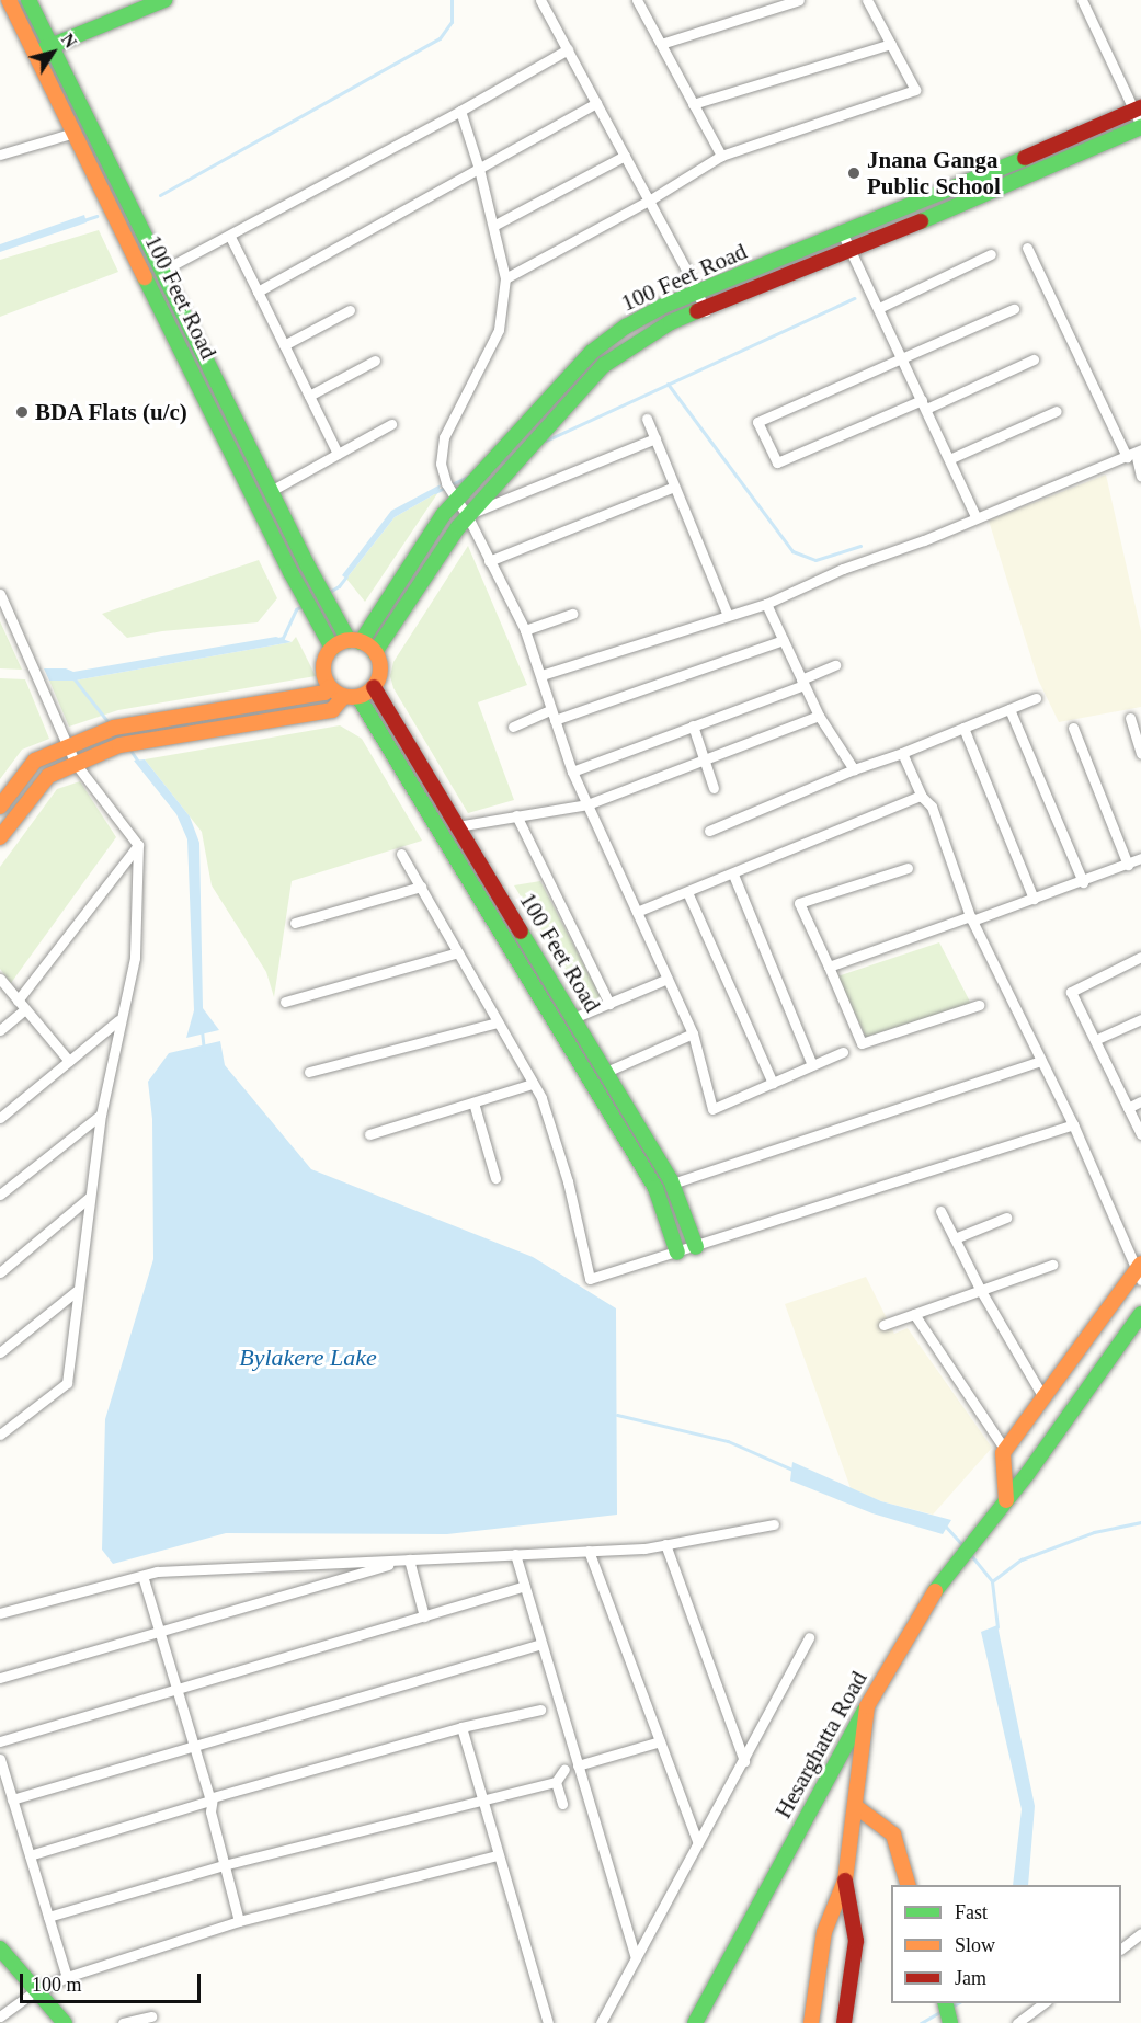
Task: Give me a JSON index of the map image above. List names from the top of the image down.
{
  "streets": {
    "main road": ["100 Feet Road", "Hesarghatta Road"]
  },
  "water": ["Bylakere Lake"],
  "places": ["Jnana Ganga Public School", "BDA Flats (u/c)"],
  "legend": ["Fast", "Slow", "Jam"],
  "scale_bar": "100 m",
  "north": "top right"
}
